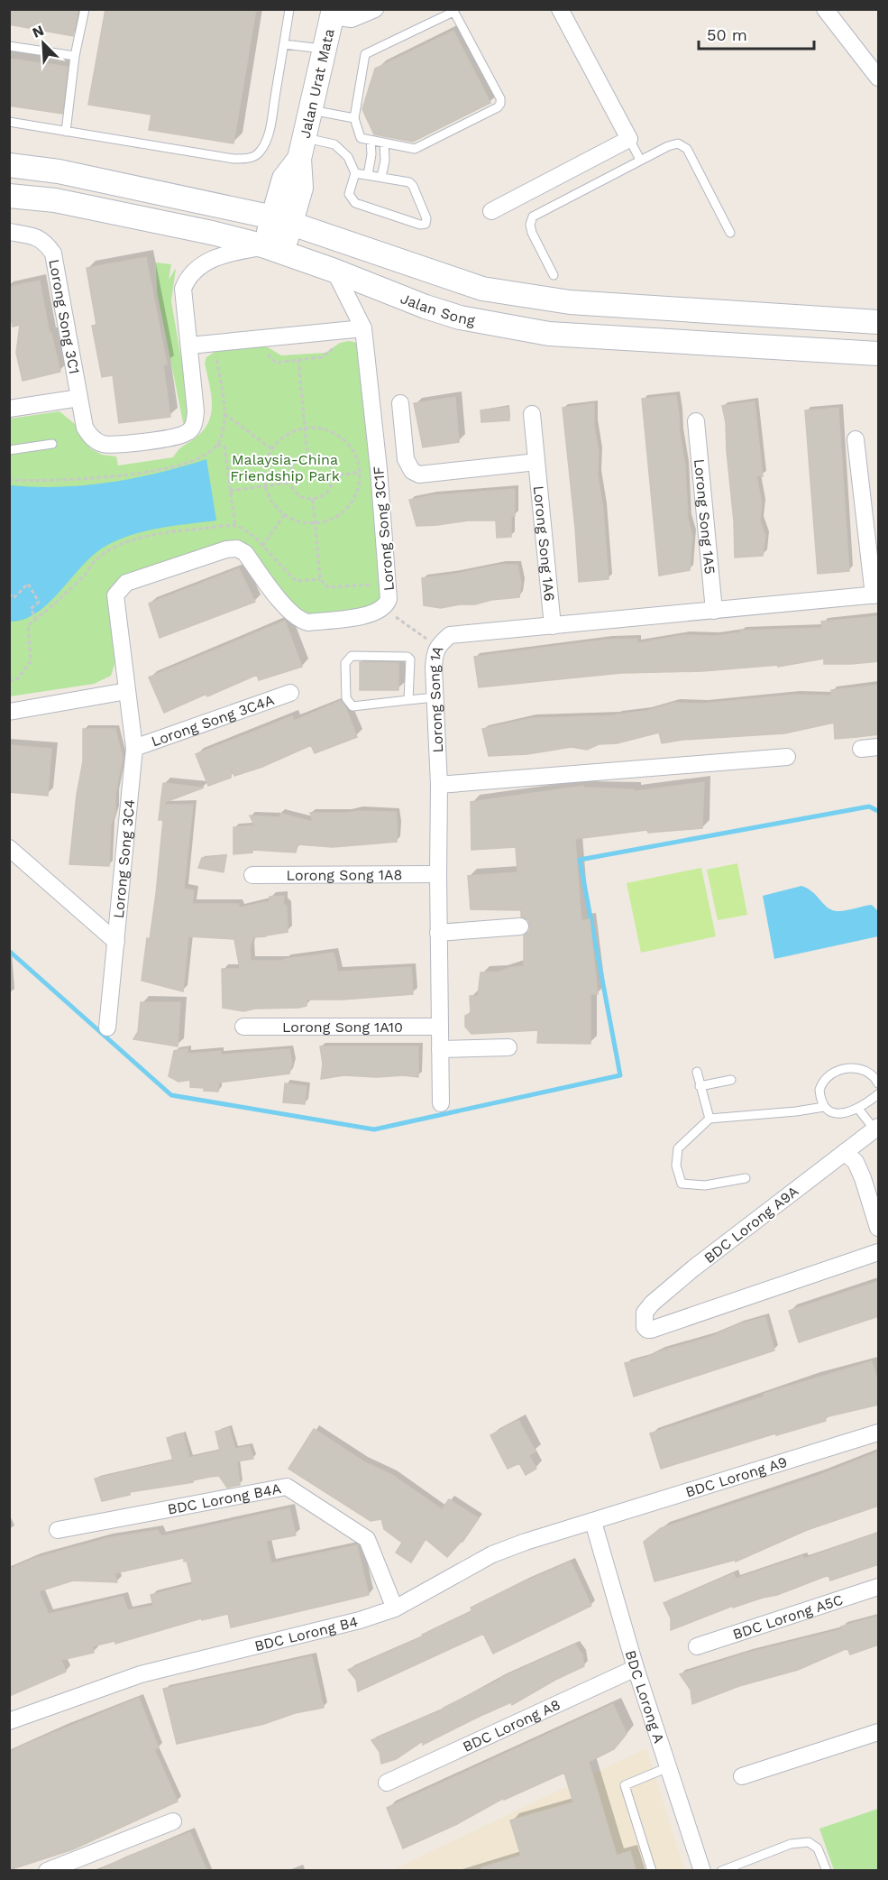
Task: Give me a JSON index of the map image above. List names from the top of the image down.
{
  "streets": {
    "main road": ["Jalan Urat Mata", "Jalan Song"],
    "street": [
      "Lorong Song 3C1",
      "Lorong Song 1A5",
      "Lorong Song 3C1F",
      "Lorong Song 1A6",
      "Lorong Song 1A",
      "Lorong Song 3C4A",
      "Lorong Song 3C4",
      "Lorong Song 1A8",
      "Lorong Song 1A10",
      "BDC Lorong A9A",
      "BDC Lorong A9",
      "BDC Lorong B4A",
      "BDC Lorong A5C",
      "BDC Lorong B4",
      "BDC Lorong A",
      "BDC Lorong A8"
    ]
  },
  "crossings": [
    ["Jalan Urat Mata", "Jalan Song"],
    ["Jalan Song", "Lorong Song 3C1F"],
    ["Lorong Song 1A5", "Lorong Song 1A"],
    ["Lorong Song 3C1F", "Lorong Song 3C4"],
    ["Lorong Song 1A6", "Lorong Song 1A"],
    ["Lorong Song 1A", "Lorong Song 1A8"],
    ["Lorong Song 1A", "Lorong Song 1A10"],
    ["Lorong Song 3C4A", "Lorong Song 3C4"],
    ["BDC Lorong A9", "BDC Lorong B4"],
    ["BDC Lorong A9", "BDC Lorong A"],
    ["BDC Lorong B4A", "BDC Lorong B4"],
    ["BDC Lorong B4", "BDC Lorong A"],
    ["BDC Lorong A", "BDC Lorong A8"]
  ],
  "parks": ["Malaysia-China Friendship Park"],
  "scale_bar": "50 m",
  "north": "top left"
}
